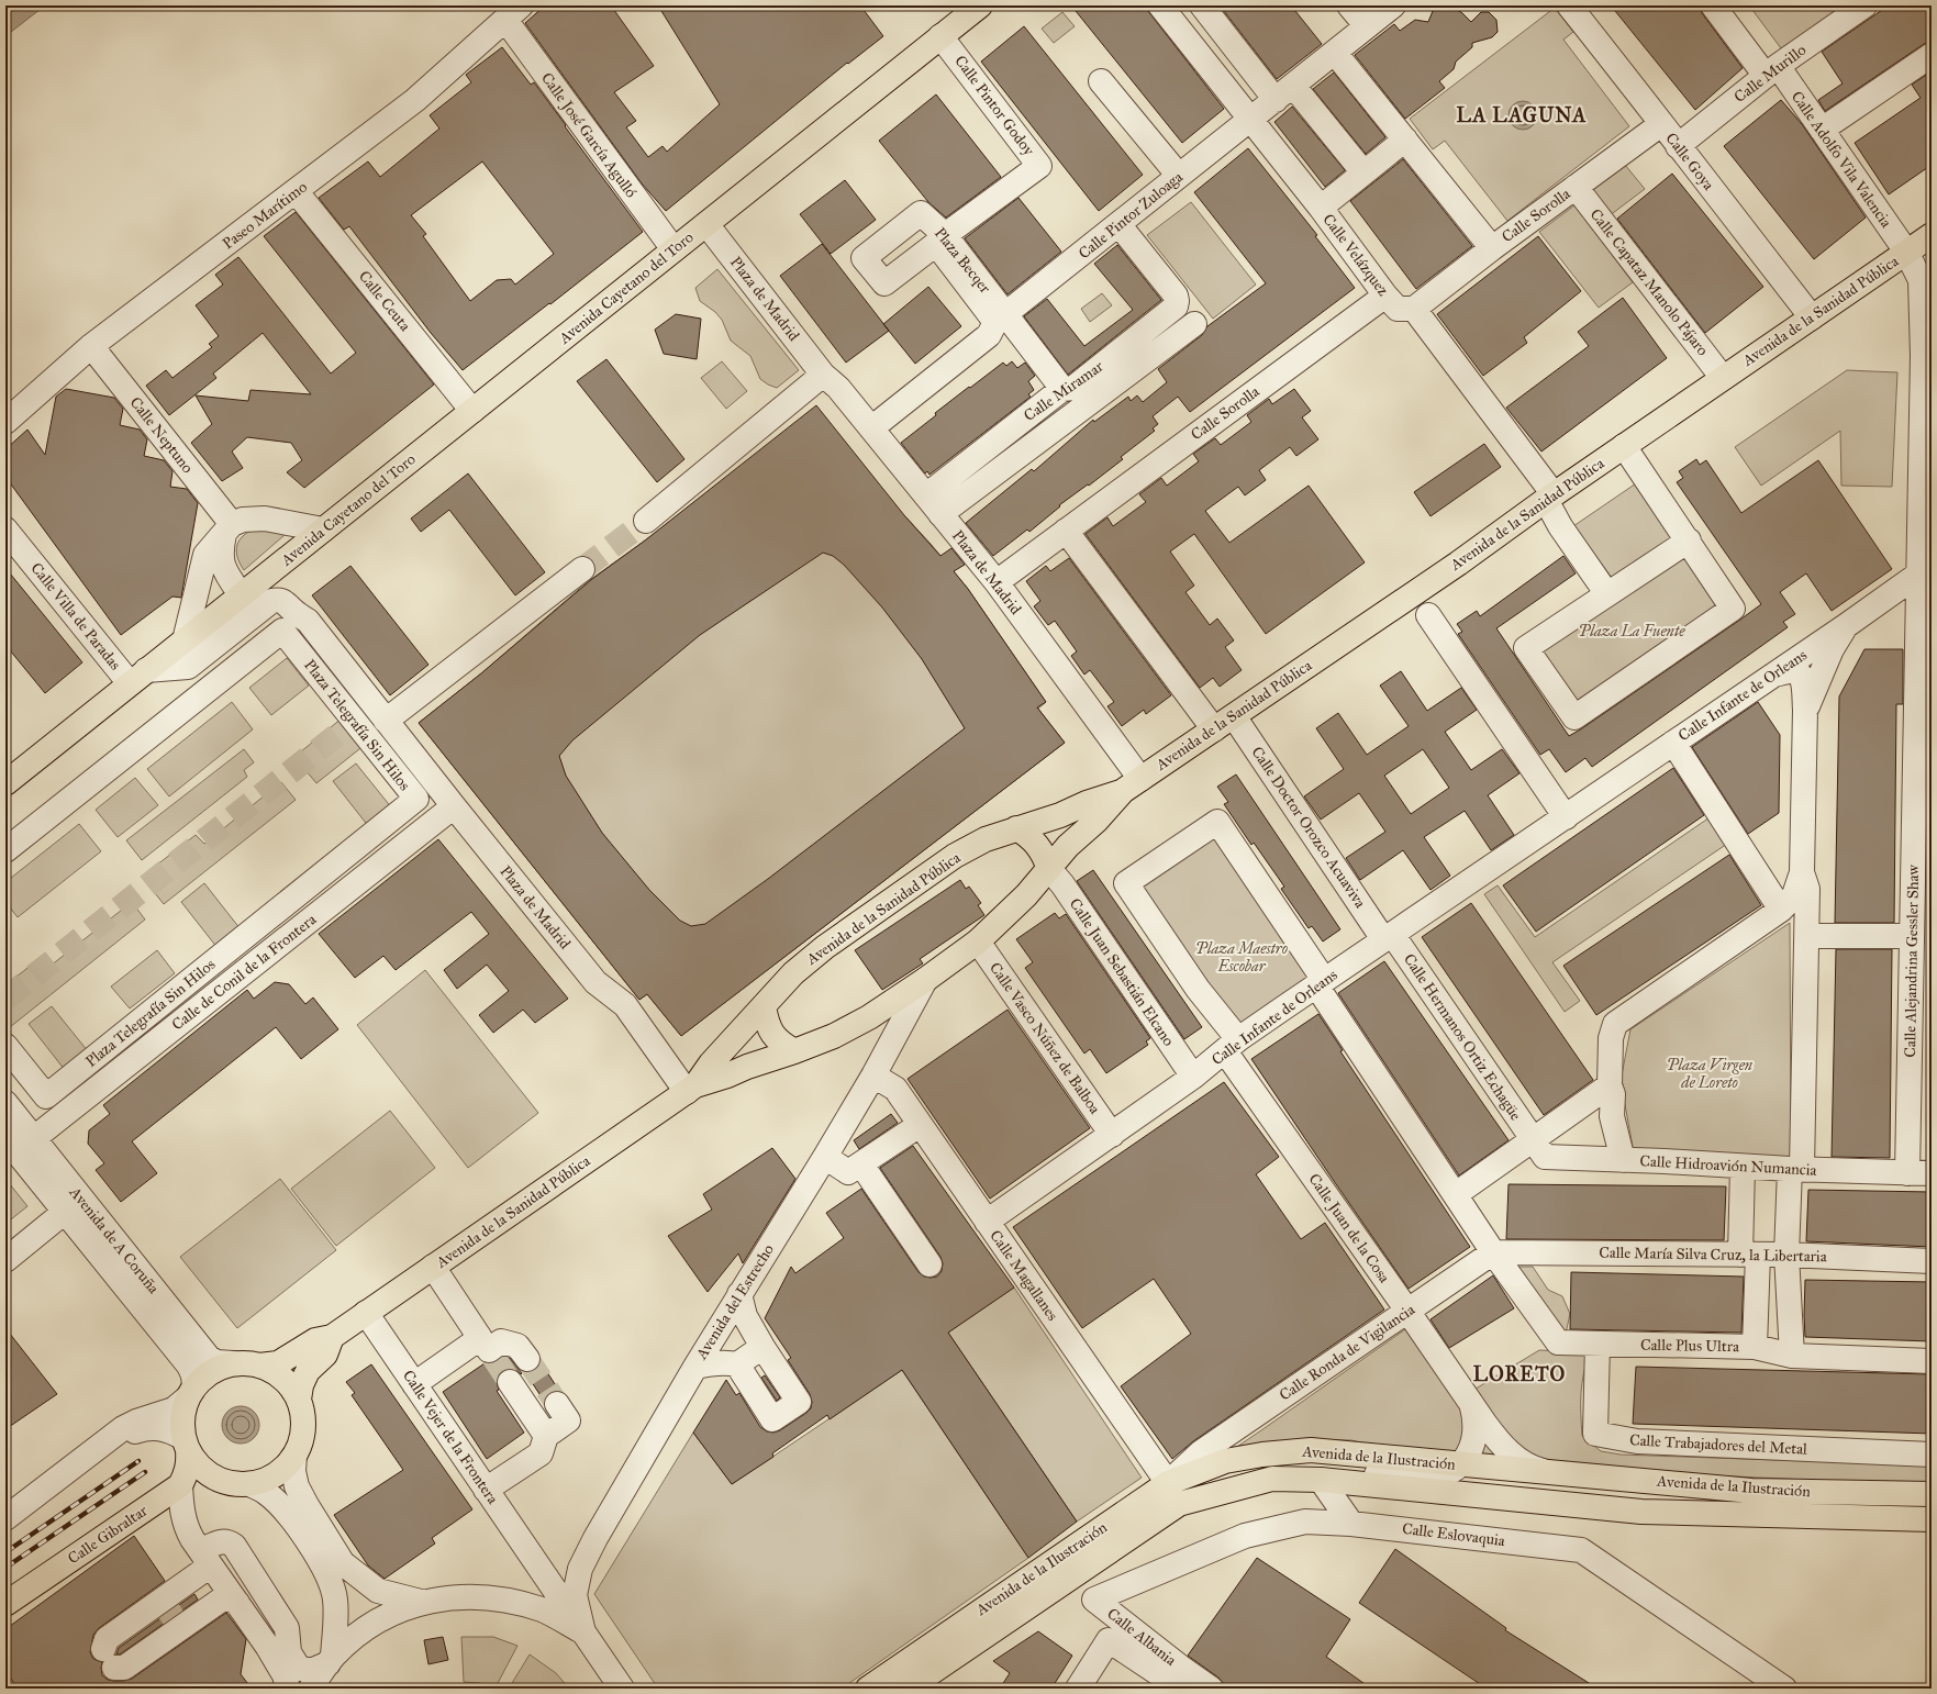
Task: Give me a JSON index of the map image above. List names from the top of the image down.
{
  "streets": {
    "main road": [
      "Avenida Cayetano del Toro",
      "Avenida de la Sanidad Pública",
      "Avenida de la Ilustración",
      "Calle Gibraltar"
    ],
    "street": [
      "Calle Murillo",
      "Calle Pintor Godoy",
      "Calle José García Agulló",
      "Calle Adolfo Vila Valencia",
      "Calle Goya",
      "Paseo Marítimo",
      "Calle Pintor Zuloaga",
      "Calle Sorolla",
      "Calle Velázquez",
      "Plaza Becqer",
      "Calle Capataz Manolo Pájaro",
      "Plaza de Madrid",
      "Calle Ceuta",
      "Calle Miramar",
      "Calle Neptuno",
      "Calle Villa de Paradas",
      "Calle Infante de Orleans",
      "Plaza Telegrafía Sin Hilos",
      "Calle Doctor Orozco Acuaviva",
      "Calle Alejandrina Gessler Shaw",
      "Calle de Conil de la Frontera",
      "Calle Juan Sebastián Elcano",
      "Calle Hermanos Ortiz Echagüe",
      "Calle Vasco Núñez de Balboa",
      "Calle Hidroavión Numancia",
      "Calle Juan de la Cosa",
      "Avenida de A Coruña",
      "Calle María Silva Cruz, la Libertaria",
      "Calle Magallanes",
      "Avenida del Estrecho",
      "Calle Plus Ultra",
      "Calle Ronda de Vigilancia",
      "Calle Vejer de la Frontera",
      "Calle Trabajadores del Metal",
      "Calle Eslovaquia",
      "Calle Albania"
    ]
  },
  "crossings": [
    ["Calle Murillo", "Calle Adolfo Vila Valencia"],
    ["Calle Murillo", "Calle Goya"],
    ["Calle Pintor Godoy", "Plaza Becqer"],
    ["Calle Pintor Godoy", "Avenida Cayetano del Toro"],
    ["Calle José García Agulló", "Paseo Marítimo"],
    ["Calle José García Agulló", "Avenida Cayetano del Toro"],
    ["Calle Adolfo Vila Valencia", "Avenida de la Sanidad Pública"],
    ["Calle Adolfo Vila Valencia", "Calle Alejandrina Gessler Shaw"],
    ["Calle Goya", "Calle Sorolla"],
    ["Calle Goya", "Avenida de la Sanidad Pública"],
    ["Paseo Marítimo", "Calle Ceuta"],
    ["Paseo Marítimo", "Calle Neptuno"],
    ["Calle Pintor Zuloaga", "Calle Velázquez"],
    ["Calle Pintor Zuloaga", "Plaza Becqer"],
    ["Calle Pintor Zuloaga", "Plaza de Madrid"],
    ["Calle Pintor Zuloaga", "Calle Miramar"],
    ["Calle Sorolla", "Calle Velázquez"],
    ["Calle Sorolla", "Calle Capataz Manolo Pájaro"],
    ["Calle Sorolla", "Plaza de Madrid"],
    ["Calle Capataz Manolo Pájaro", "Avenida de la Sanidad Pública"],
    ["Avenida Cayetano del Toro", "Plaza de Madrid"],
    ["Avenida Cayetano del Toro", "Calle Ceuta"],
    ["Avenida Cayetano del Toro", "Calle Villa de Paradas"],
    ["Plaza de Madrid", "Avenida de la Sanidad Pública"],
    ["Plaza de Madrid", "Calle Miramar"],
    ["Plaza de Madrid", "Calle Villa de Paradas"],
    ["Plaza de Madrid", "Calle de Conil de la Frontera"],
    ["Avenida de la Sanidad Pública", "Calle Doctor Orozco Acuaviva"],
    ["Avenida de la Sanidad Pública", "Calle Alejandrina Gessler Shaw"],
    ["Avenida de la Sanidad Pública", "Calle Juan Sebastián Elcano"],
    ["Avenida de la Sanidad Pública", "Calle Vasco Núñez de Balboa"],
    ["Avenida de la Sanidad Pública", "Avenida de A Coruña"],
    ["Avenida de la Sanidad Pública", "Avenida del Estrecho"],
    ["Avenida de la Sanidad Pública", "Calle Vejer de la Frontera"],
    ["Calle Infante de Orleans", "Calle Doctor Orozco Acuaviva"],
    ["Calle Infante de Orleans", "Calle Alejandrina Gessler Shaw"],
    ["Calle Infante de Orleans", "Calle Juan Sebastián Elcano"],
    ["Calle Infante de Orleans", "Calle Hermanos Ortiz Echagüe"],
    ["Calle Infante de Orleans", "Calle Vasco Núñez de Balboa"],
    ["Calle Infante de Orleans", "Calle Juan de la Cosa"],
    ["Calle Infante de Orleans", "Calle Magallanes"],
    ["Calle Doctor Orozco Acuaviva", "Calle Hermanos Ortiz Echagüe"],
    ["Calle Alejandrina Gessler Shaw", "Calle Hidroavión Numancia"],
    ["Calle de Conil de la Frontera", "Avenida de A Coruña"],
    ["Calle Hermanos Ortiz Echagüe", "Calle Hidroavión Numancia"],
    ["Calle Juan de la Cosa", "Calle Ronda de Vigilancia"],
    ["Calle Juan de la Cosa", "Avenida de la Ilustración"],
    ["Calle María Silva Cruz, la Libertaria", "Calle Plus Ultra"],
    ["Calle María Silva Cruz, la Libertaria", "Calle Ronda de Vigilancia"],
    ["Calle Magallanes", "Avenida del Estrecho"],
    ["Calle Magallanes", "Avenida de la Ilustración"],
    ["Avenida del Estrecho", "Calle Vejer de la Frontera"],
    ["Calle Plus Ultra", "Calle Ronda de Vigilancia"],
    ["Calle Plus Ultra", "Calle Trabajadores del Metal"],
    ["Calle Ronda de Vigilancia", "Avenida de la Ilustración"],
    ["Calle Eslovaquia", "Calle Albania"]
  ],
  "districts": ["LA LAGUNA", "LORETO"],
  "parks": ["Plaza La Fuente", "Plaza Maestro Escobar", "Plaza Virgen de Loreto"]
}
